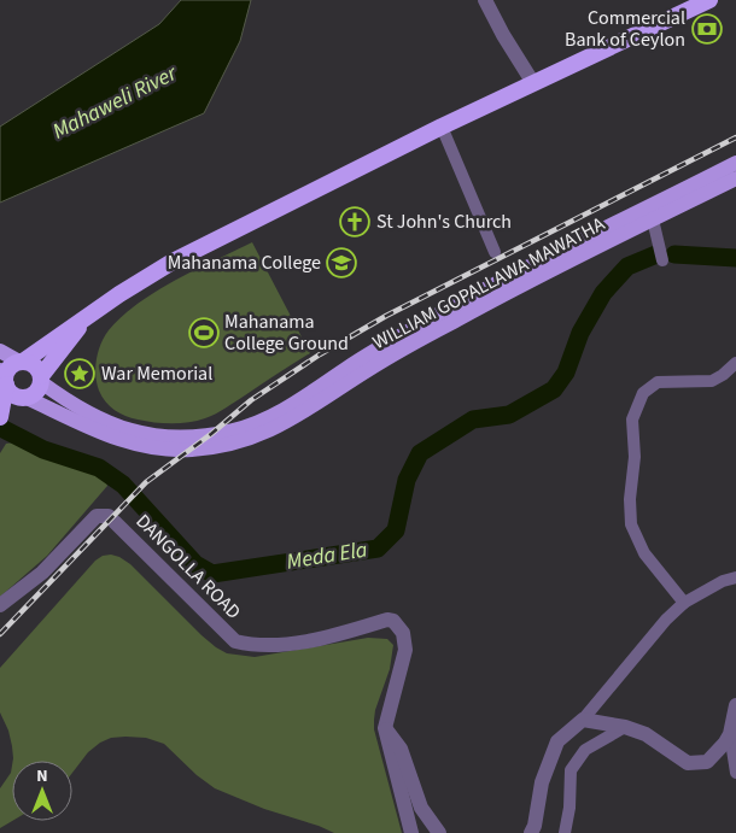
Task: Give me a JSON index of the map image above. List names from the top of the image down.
{
  "streets": {
    "main road": ["WILLIAM GOPALLAWA MAWATHA"],
    "street": ["DANGOLLA ROAD"]
  },
  "water": ["Mahaweli River", "Meda Ela"],
  "places": {
    "bank": ["Commercial Bank of Ceylon"],
    "church": ["St John's Church"],
    "school or university": ["Mahanama College"],
    "sports": ["Mahanama College Ground"],
    "place": ["War Memorial"]
  },
  "north": "top"
}
